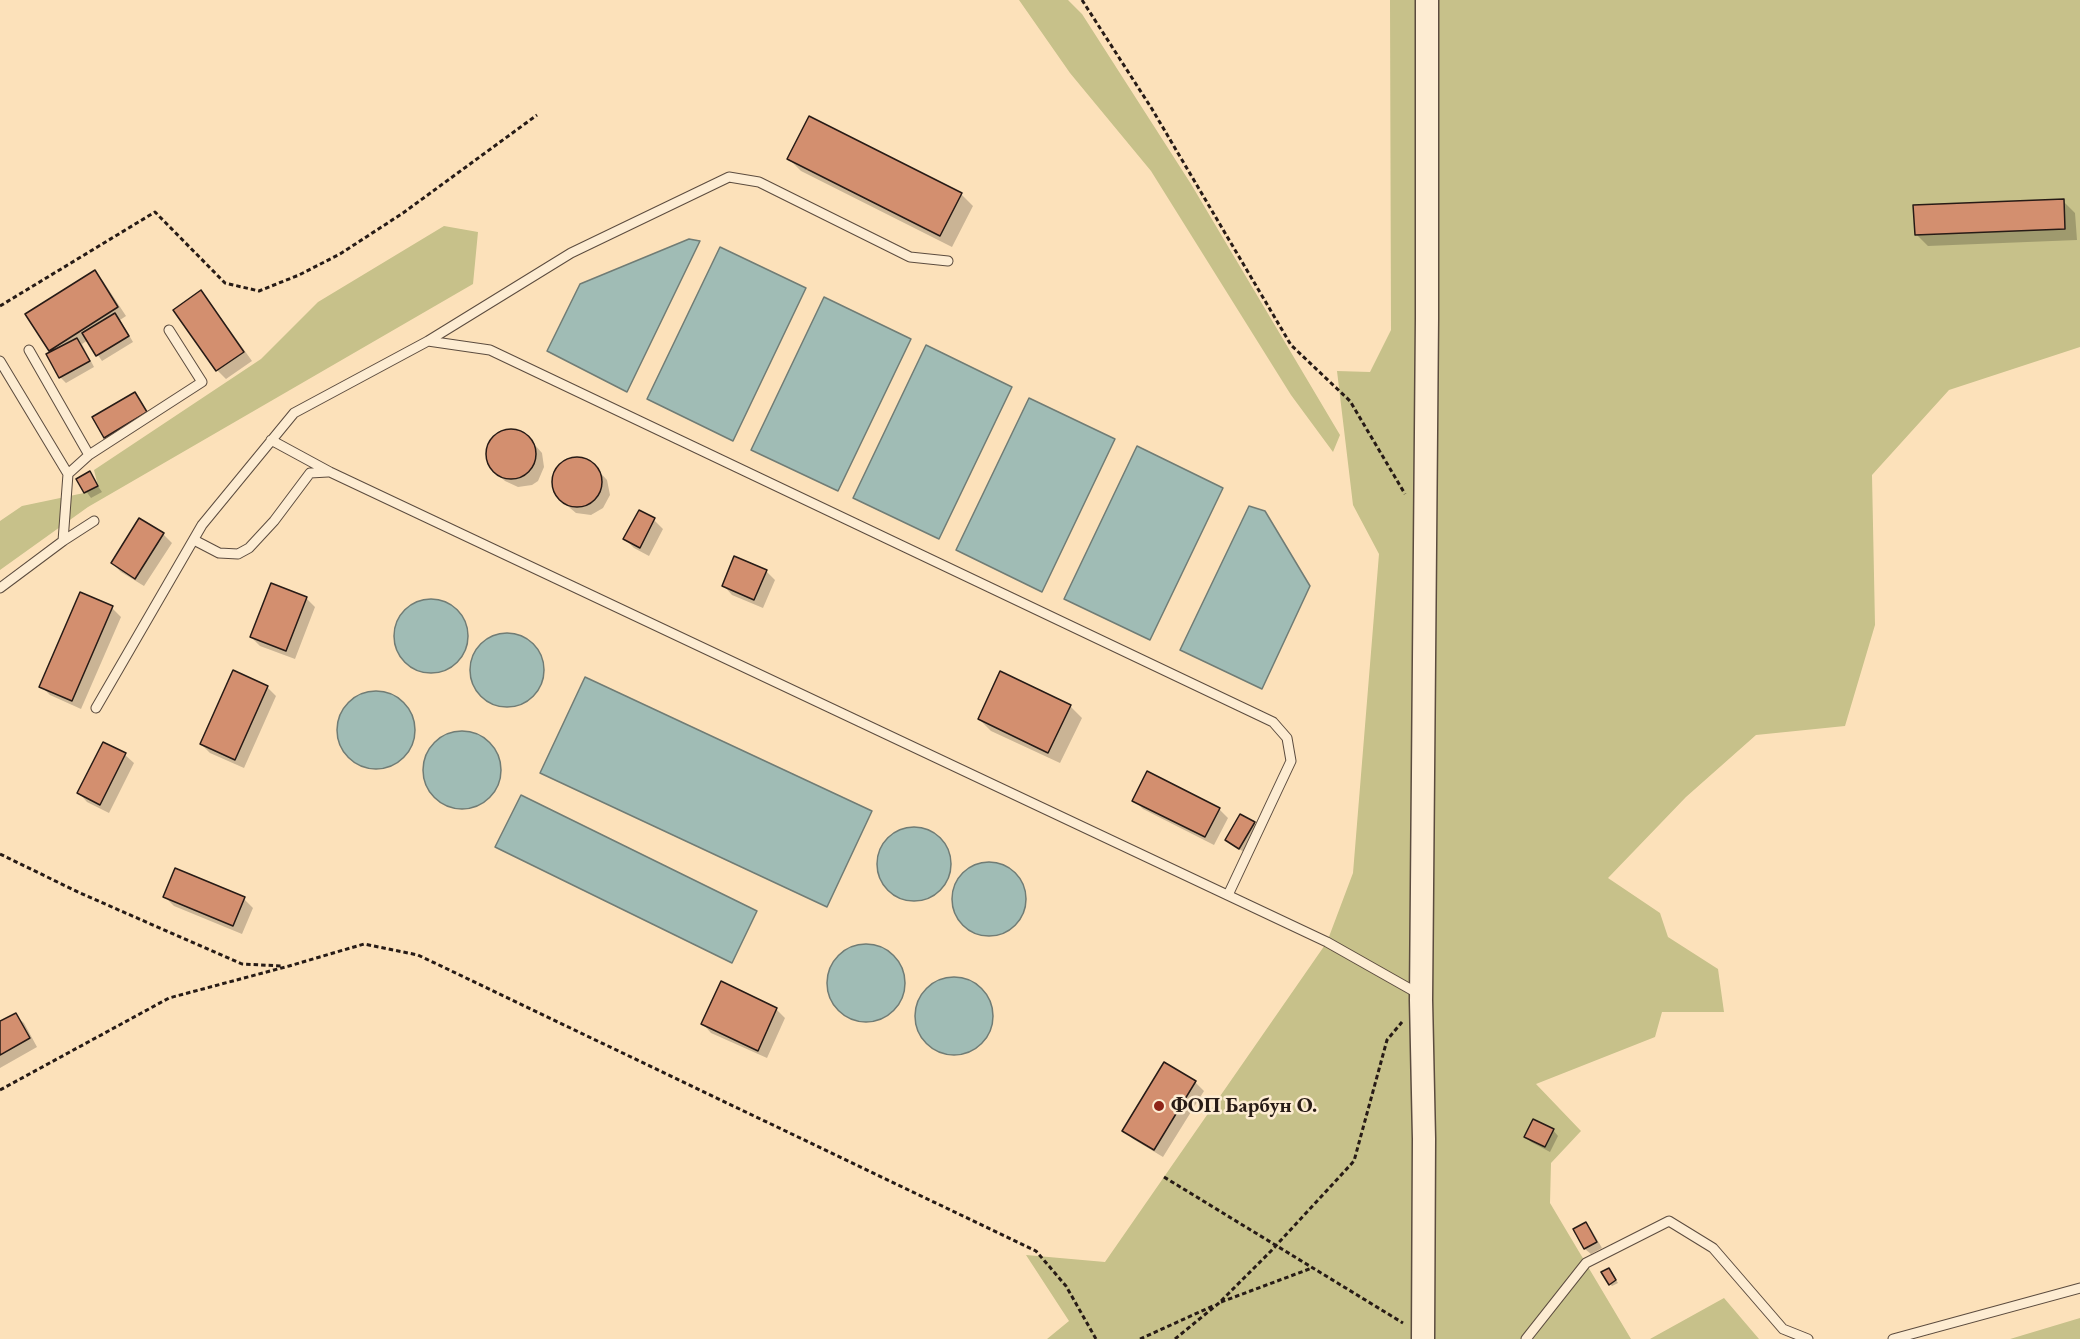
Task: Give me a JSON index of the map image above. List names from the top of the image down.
{
  "places": ["ФОП Барбун О."]
}
